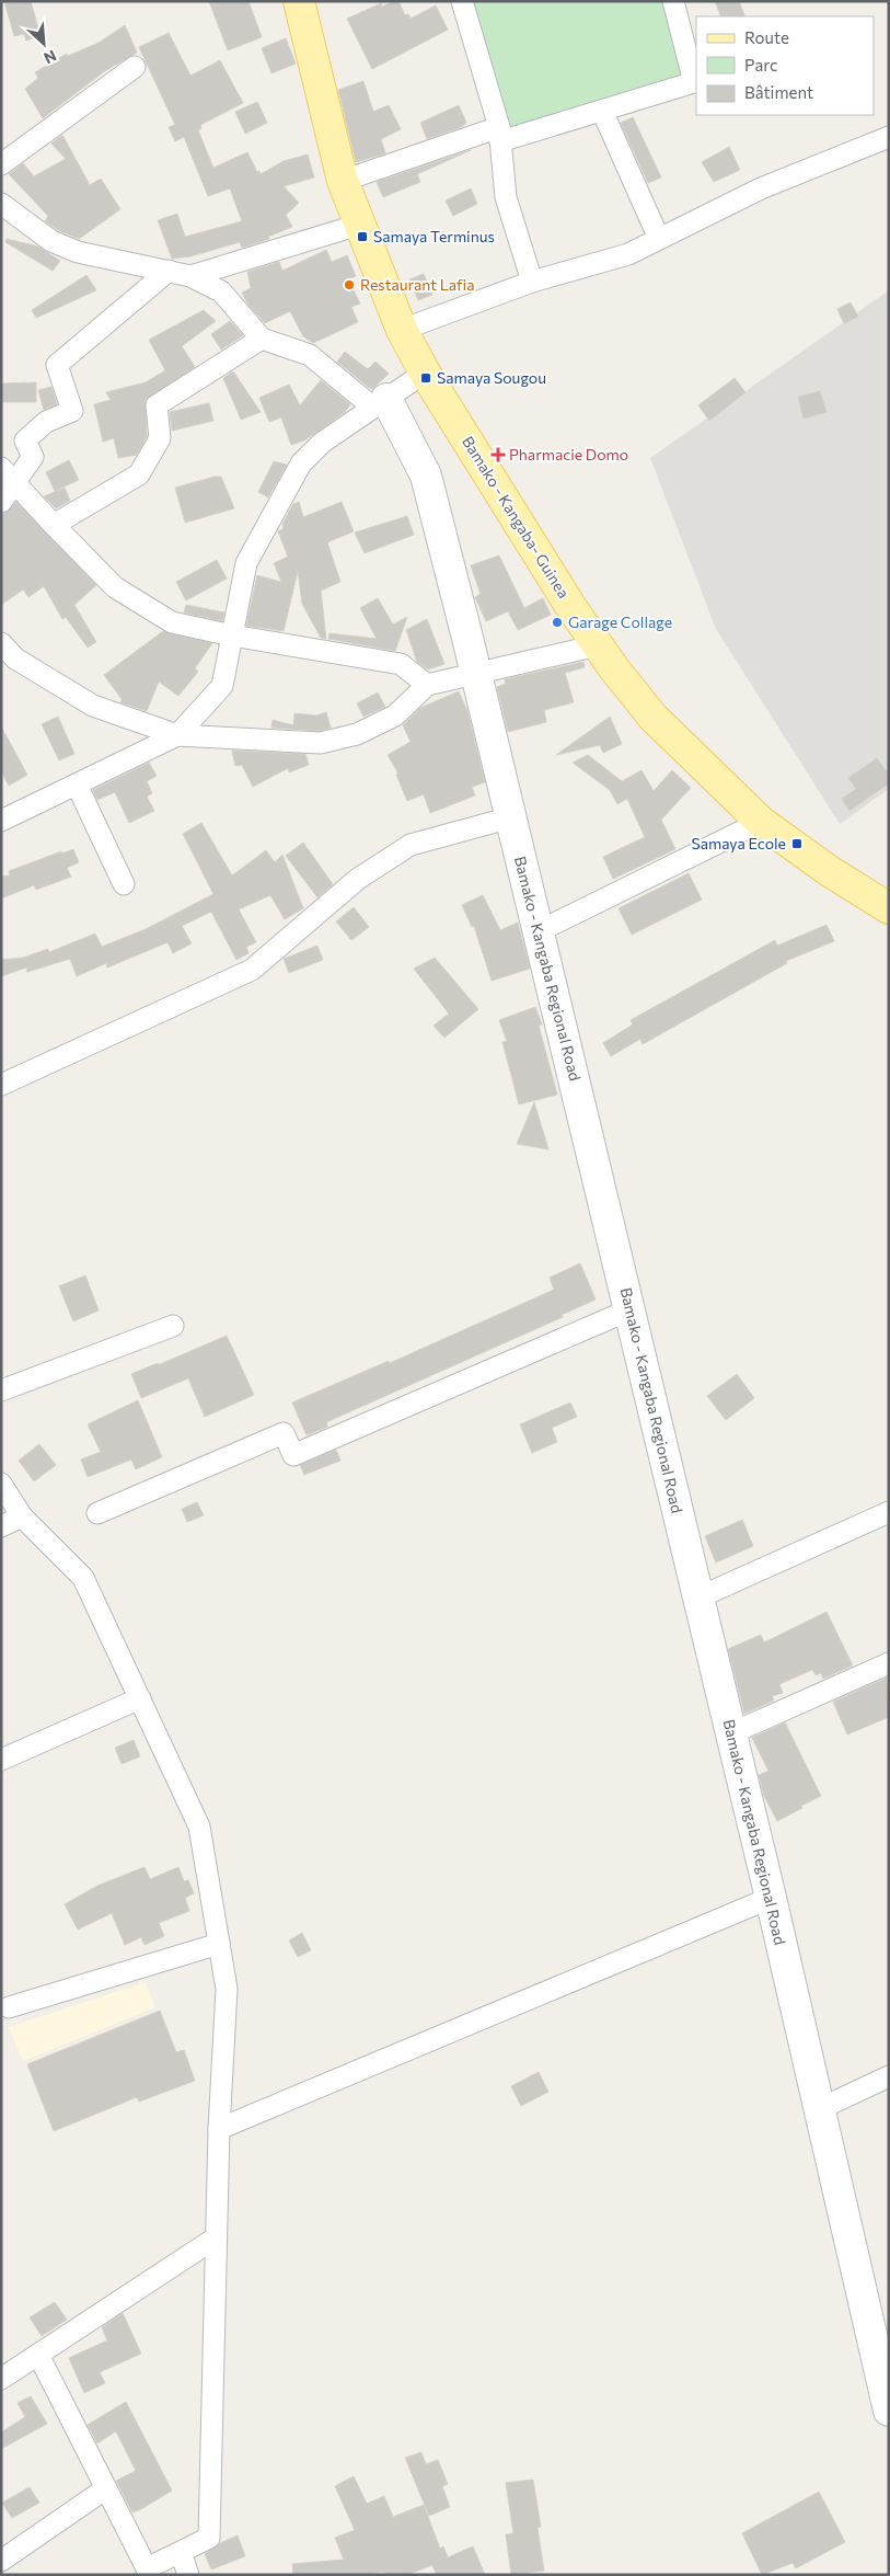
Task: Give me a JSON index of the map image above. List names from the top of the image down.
{
  "streets": {
    "main road": ["Bamako - Kangaba- Guinea"],
    "street": ["Bamako - Kangaba Regional Road"]
  },
  "places": {
    "transit": ["Samaya Terminus", "Samaya Sougou", "Samaya Ecole"],
    "other": ["Restaurant Lafia", "Garage Collage"],
    "health": ["Pharmacie Domo"]
  },
  "legend": ["Route", "Parc", "Bâtiment"],
  "north": "bottom right"
}
